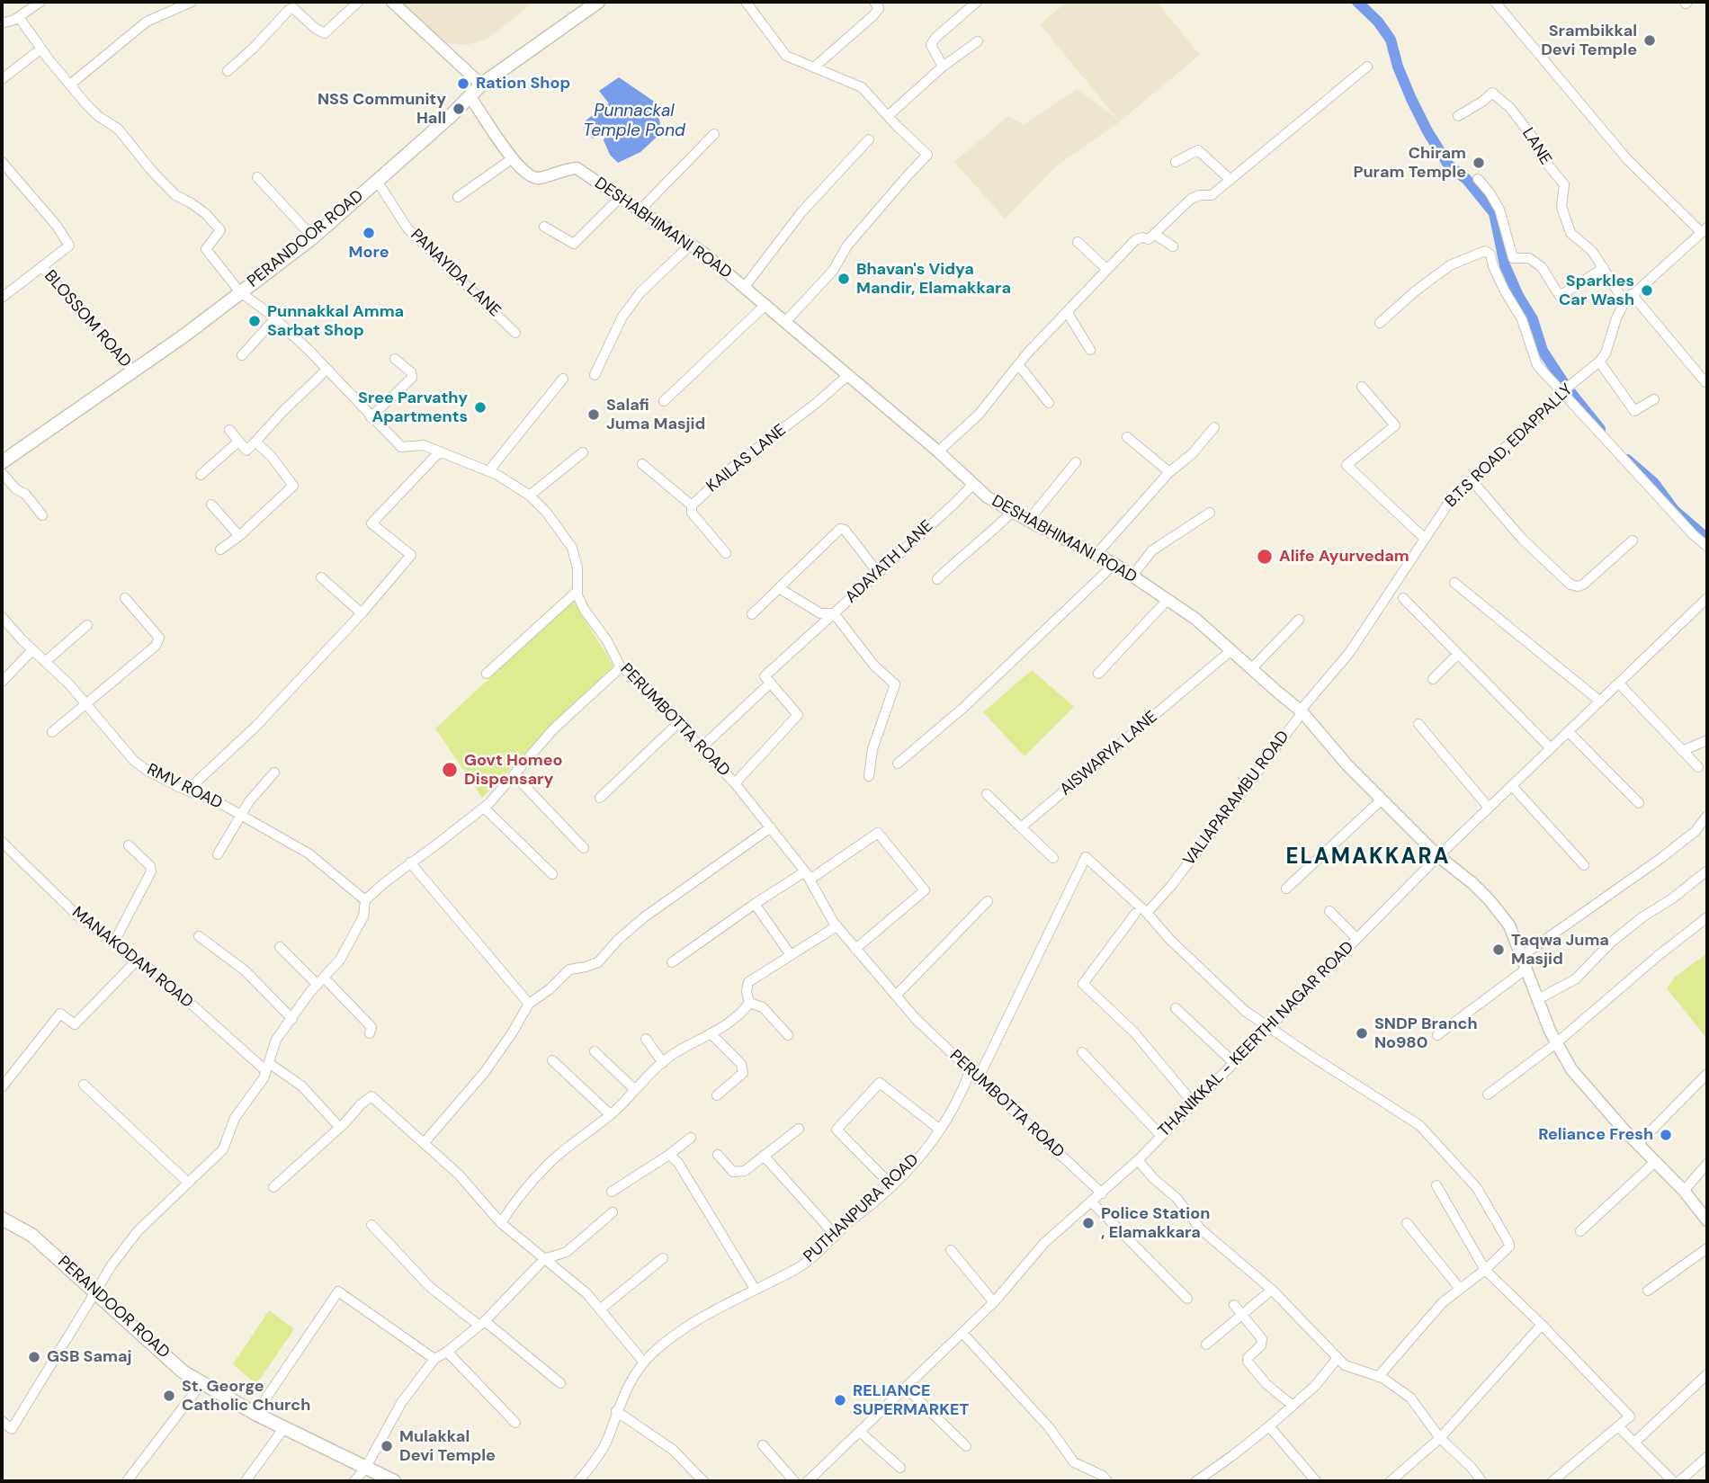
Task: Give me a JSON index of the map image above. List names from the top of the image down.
{
  "streets": {
    "main road": ["PERANDOOR ROAD"],
    "street": [
      "LANE",
      "DESHABHIMANI ROAD",
      "PANAYIDA LANE",
      "BLOSSOM ROAD",
      "B.T.S ROAD, EDAPPALLY",
      "KAILAS LANE",
      "ADAYATH LANE",
      "PERUMBOTTA ROAD",
      "AISWARYA LANE",
      "RMV ROAD",
      "VALIAPARAMBU ROAD",
      "MANAKODAM ROAD",
      "THANIKKAL - KEERTHI NAGAR ROAD",
      "PUTHANPURA ROAD"
    ]
  },
  "crossings": [
    ["LANE", "B.T.S ROAD, EDAPPALLY"],
    ["DESHABHIMANI ROAD", "PERANDOOR ROAD"],
    ["DESHABHIMANI ROAD", "B.T.S ROAD, EDAPPALLY"],
    ["DESHABHIMANI ROAD", "KAILAS LANE"],
    ["DESHABHIMANI ROAD", "ADAYATH LANE"],
    ["DESHABHIMANI ROAD", "AISWARYA LANE"],
    ["DESHABHIMANI ROAD", "VALIAPARAMBU ROAD"],
    ["DESHABHIMANI ROAD", "THANIKKAL - KEERTHI NAGAR ROAD"],
    ["PERANDOOR ROAD", "PANAYIDA LANE"],
    ["PERANDOOR ROAD", "BLOSSOM ROAD"],
    ["PERANDOOR ROAD", "PERUMBOTTA ROAD"],
    ["B.T.S ROAD, EDAPPALLY", "VALIAPARAMBU ROAD"],
    ["PERUMBOTTA ROAD", "THANIKKAL - KEERTHI NAGAR ROAD"],
    ["PERUMBOTTA ROAD", "PUTHANPURA ROAD"]
  ],
  "districts": ["ELAMAKKARA"],
  "water": ["Punnackal Temple Pond"],
  "places": [
    "Srambikkal Devi Temple",
    "Ration Shop",
    "NSS Community Hall",
    "Chiram Puram Temple",
    "More",
    "Bhavan's Vidya Mandir, Elamakkara",
    "Sparkles Car Wash",
    "Punnakkal Amma Sarbat Shop",
    "Sree Parvathy Apartments",
    "Salafi Juma Masjid",
    "Alife Ayurvedam",
    "Govt Homeo Dispensary",
    "Taqwa Juma Masjid",
    "SNDP Branch No980",
    "Reliance Fresh",
    "Police Station , Elamakkara",
    "GSB Samaj",
    "St. George Catholic Church",
    "RELIANCE SUPERMARKET",
    "Mulakkal Devi Temple"
  ]
}
